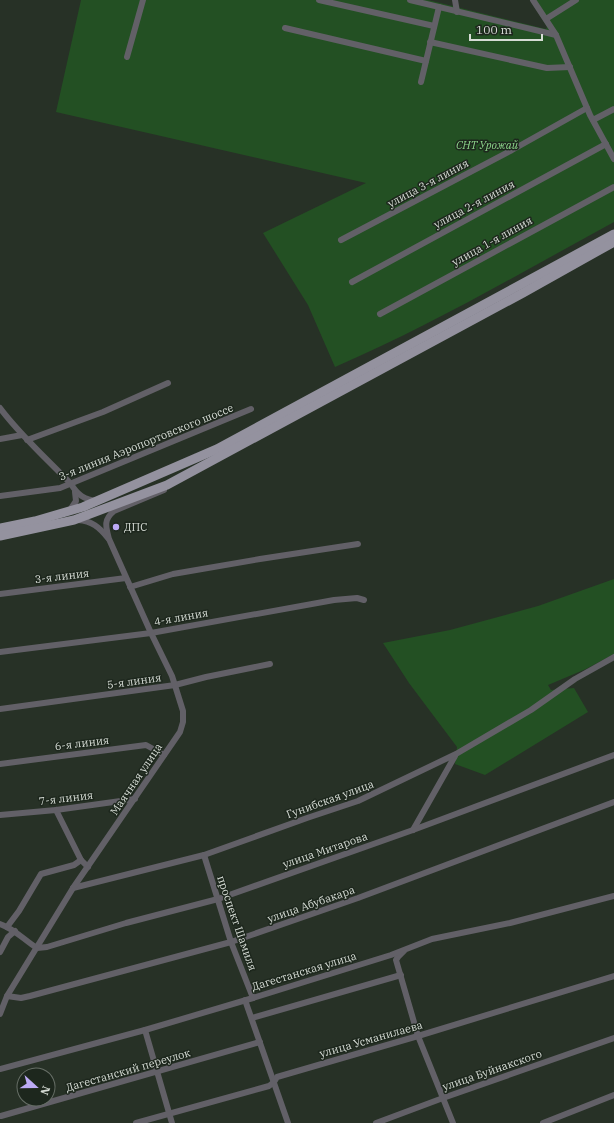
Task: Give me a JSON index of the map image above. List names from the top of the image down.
{
  "streets": {
    "street": [
      "улица 3-я линия",
      "улица 2-я линия",
      "улица 1-я линия",
      "3-я линия Аэропортовского шоссе",
      "3-я линия",
      "4-я линия",
      "5-я линия",
      "6-я линия",
      "Маячная улица",
      "7-я линия",
      "Гунибская улица",
      "улица Митарова",
      "улица Абубакара",
      "проспект Шамиля",
      "Дагестанская улица",
      "улица Усманилаева",
      "Дагестанский переулок",
      "улица Буйнакского"
    ]
  },
  "crossings": [
    ["3-я линия", "Маячная улица"],
    ["4-я линия", "Маячная улица"],
    ["5-я линия", "Маячная улица"],
    ["6-я линия", "Маячная улица"],
    ["Маячная улица", "7-я линия"],
    ["Маячная улица", "Гунибская улица"],
    ["Маячная улица", "улица Митарова"],
    ["Маячная улица", "улица Абубакара"],
    ["Гунибская улица", "проспект Шамиля"],
    ["улица Митарова", "проспект Шамиля"],
    ["улица Абубакара", "проспект Шамиля"],
    ["проспект Шамиля", "Дагестанская улица"]
  ],
  "parks": ["СНТ Урожай"],
  "places": ["ДПС"],
  "scale_bar": "100 m",
  "north": "right"
}
